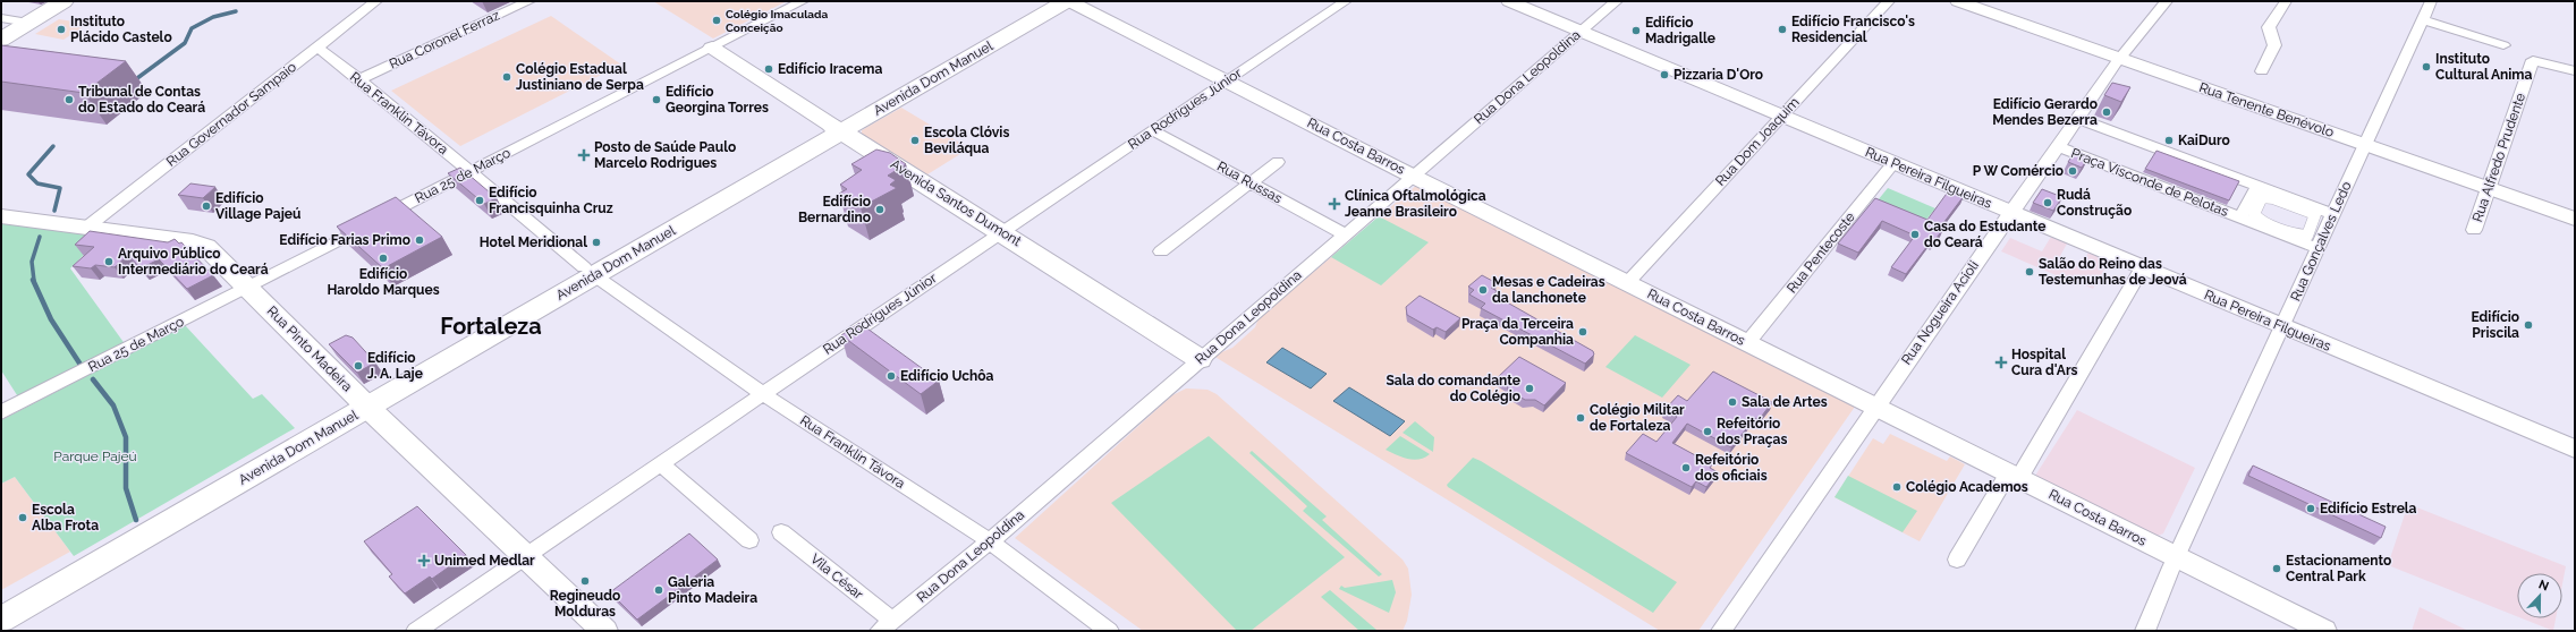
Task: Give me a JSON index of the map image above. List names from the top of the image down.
{
  "streets": {
    "main road": ["Avenida Dom Manuel", "Avenida Santos Dumont", "Rua Pinto Madeira"],
    "street": [
      "Rua Coronel Ferraz",
      "Rua Dona Leopoldina",
      "Rua Rodrigues Júnior",
      "Rua Tenente Benévolo",
      "Rua Franklin Távora",
      "Rua Governador Sampaio",
      "Rua Dom Joaquim",
      "Rua Costa Barros",
      "Rua Alfredo Prudente",
      "Rua 25 de Março",
      "Rua Pereira Filgueiras",
      "Rua Russas",
      "Praça Visconde de Pelotas",
      "Rua Gonçalves Ledo",
      "Rua Pentecoste",
      "Rua Nogueira Acioli",
      "Vila César"
    ]
  },
  "crossings": [
    ["Rua Coronel Ferraz", "Rua Franklin Távora"],
    ["Rua Dona Leopoldina", "Rua Franklin Távora"],
    ["Rua Dona Leopoldina", "Rua Costa Barros"],
    ["Rua Dona Leopoldina", "Rua Pereira Filgueiras"],
    ["Rua Dona Leopoldina", "Rua Russas"],
    ["Rua Dona Leopoldina", "Avenida Santos Dumont"],
    ["Rua Dona Leopoldina", "Vila César"],
    ["Avenida Dom Manuel", "Rua Franklin Távora"],
    ["Avenida Dom Manuel", "Rua Costa Barros"],
    ["Avenida Dom Manuel", "Avenida Santos Dumont"],
    ["Avenida Dom Manuel", "Rua Pinto Madeira"],
    ["Rua Rodrigues Júnior", "Rua Franklin Távora"],
    ["Rua Rodrigues Júnior", "Rua Costa Barros"],
    ["Rua Rodrigues Júnior", "Rua Russas"],
    ["Rua Rodrigues Júnior", "Avenida Santos Dumont"],
    ["Rua Rodrigues Júnior", "Rua Pinto Madeira"],
    ["Rua Tenente Benévolo", "Rua Alfredo Prudente"],
    ["Rua Tenente Benévolo", "Rua Gonçalves Ledo"],
    ["Rua Tenente Benévolo", "Rua Nogueira Acioli"],
    ["Rua Franklin Távora", "Rua Governador Sampaio"],
    ["Rua Franklin Távora", "Rua 25 de Março"],
    ["Rua Governador Sampaio", "Rua Pinto Madeira"],
    ["Rua Dom Joaquim", "Rua Costa Barros"],
    ["Rua Dom Joaquim", "Rua Pereira Filgueiras"],
    ["Rua Costa Barros", "Rua Gonçalves Ledo"],
    ["Rua Costa Barros", "Rua Pentecoste"],
    ["Rua Costa Barros", "Rua Nogueira Acioli"],
    ["Rua 25 de Março", "Avenida Santos Dumont"],
    ["Rua 25 de Março", "Rua Pinto Madeira"],
    ["Rua Pereira Filgueiras", "Rua Gonçalves Ledo"],
    ["Rua Pereira Filgueiras", "Rua Pentecoste"],
    ["Rua Pereira Filgueiras", "Rua Nogueira Acioli"],
    ["Praça Visconde de Pelotas", "Rua Gonçalves Ledo"],
    ["Praça Visconde de Pelotas", "Rua Nogueira Acioli"]
  ],
  "districts": ["Fortaleza"],
  "parks": ["Parque Pajeú"],
  "places": {
    "other": [
      "Colégio Imaculada Conceição",
      "Instituto Plácido Castelo",
      "Edifício Francisco's Residencial",
      "Edifício Madrigalle",
      "Instituto Cultural Anima",
      "Edifício Iracema",
      "Pizzaria D'Oro",
      "Colégio Estadual Justiniano de Serpa",
      "Tribunal de Contas do Estado do Ceará",
      "Edifício Georgina Torres",
      "Edifício Gerardo Mendes Bezerra",
      "Escola Clóvis Beviláqua",
      "KaiDuro",
      "P W Comércio",
      "Edifício Francisquinha Cruz",
      "Rudá Construção",
      "Edifício Village Pajeú",
      "Edifício Bernardino",
      "Casa do Estudante do Ceará",
      "Edifício Farias Primo",
      "Hotel Meridional",
      "Edifício Haroldo Marques",
      "Arquivo Público Intermediário do Ceará",
      "Salão do Reino das Testemunhas de Jeová",
      "Mesas e Cadeiras da lanchonete",
      "Edifício Priscila",
      "Praça da Terceira Companhia",
      "Edifício J. A. Laje",
      "Edifício Uchôa",
      "Sala do comandante do Colégio",
      "Sala de Artes",
      "Colégio Militar de Fortaleza",
      "Refeitório dos Praças",
      "Refeitório dos oficiais",
      "Colégio Academos",
      "Edifício Estrela",
      "Escola Alba Frota",
      "Estacionamento Central Park",
      "Regineudo Molduras",
      "Galeria Pinto Madeira"
    ],
    "health": [
      "Posto de Saúde Paulo Marcelo Rodrigues",
      "Clínica Oftalmológica Jeanne Brasileiro",
      "Hospital Cura d'Ars",
      "Unimed Medlar"
    ]
  },
  "north": "top"
}
